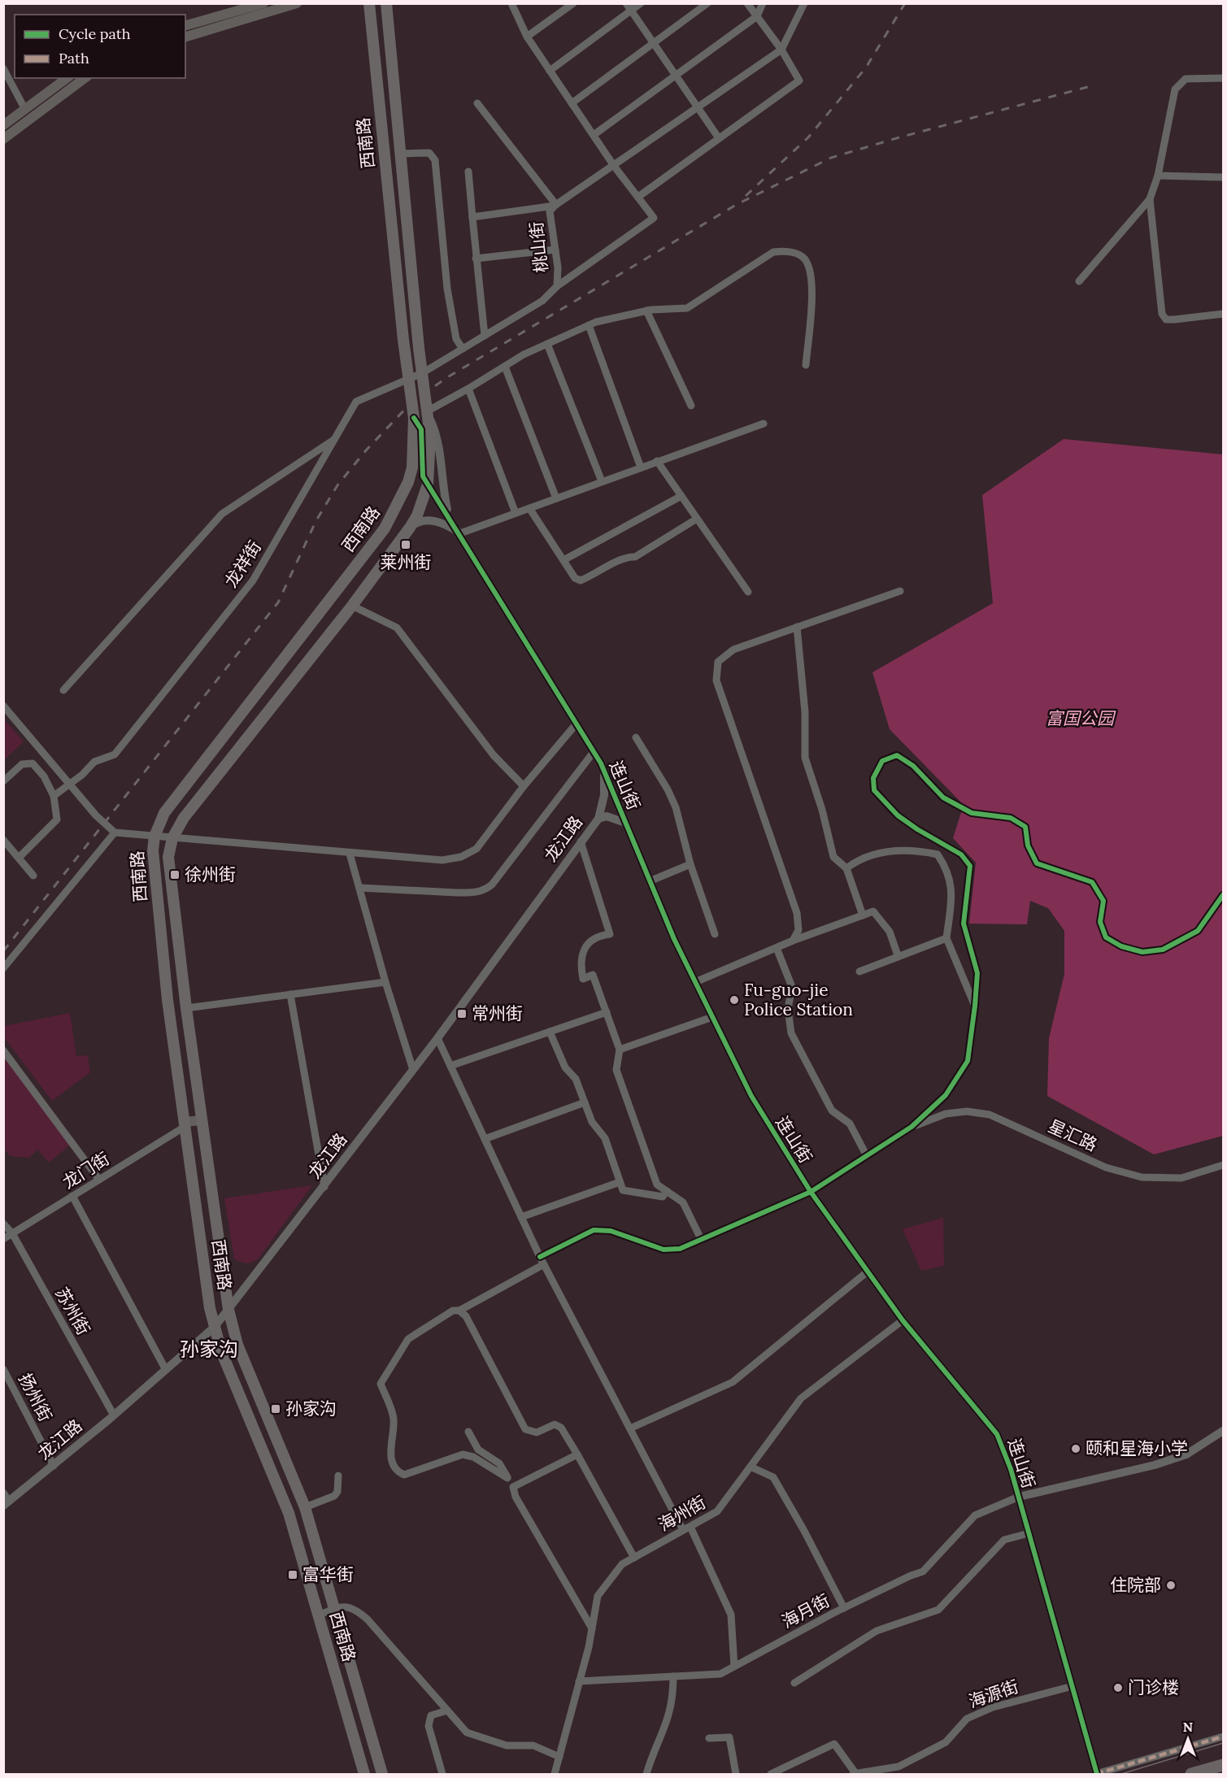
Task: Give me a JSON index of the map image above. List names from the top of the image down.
{
  "streets": {
    "main road": ["西南路"],
    "street": [
      "桃山街",
      "龙祥街",
      "连山街",
      "龙江路",
      "星汇路",
      "龙门街",
      "苏州街",
      "扬州街",
      "海州街",
      "海月街",
      "海源街"
    ]
  },
  "crossings": [
    ["西南路", "桃山街"],
    ["西南路", "龙祥街"],
    ["西南路", "连山街"],
    ["西南路", "龙江路"],
    ["西南路", "龙门街"],
    ["桃山街", "龙祥街"],
    ["连山街", "龙江路"],
    ["连山街", "海州街"],
    ["连山街", "海月街"],
    ["连山街", "海源街"],
    ["龙江路", "苏州街"],
    ["龙江路", "扬州街"],
    ["龙门街", "苏州街"],
    ["海州街", "海月街"]
  ],
  "districts": ["孙家沟"],
  "parks": ["富国公园"],
  "places": {
    "transit": [
      "莱州街",
      "徐州街",
      "常州街",
      "孙家沟",
      "富华街"
    ],
    "other": [
      "Fu-guo-jie Police Station",
      "颐和星海小学",
      "住院部",
      "门诊楼"
    ]
  },
  "legend": ["Cycle path", "Path"],
  "north": "top"
}
